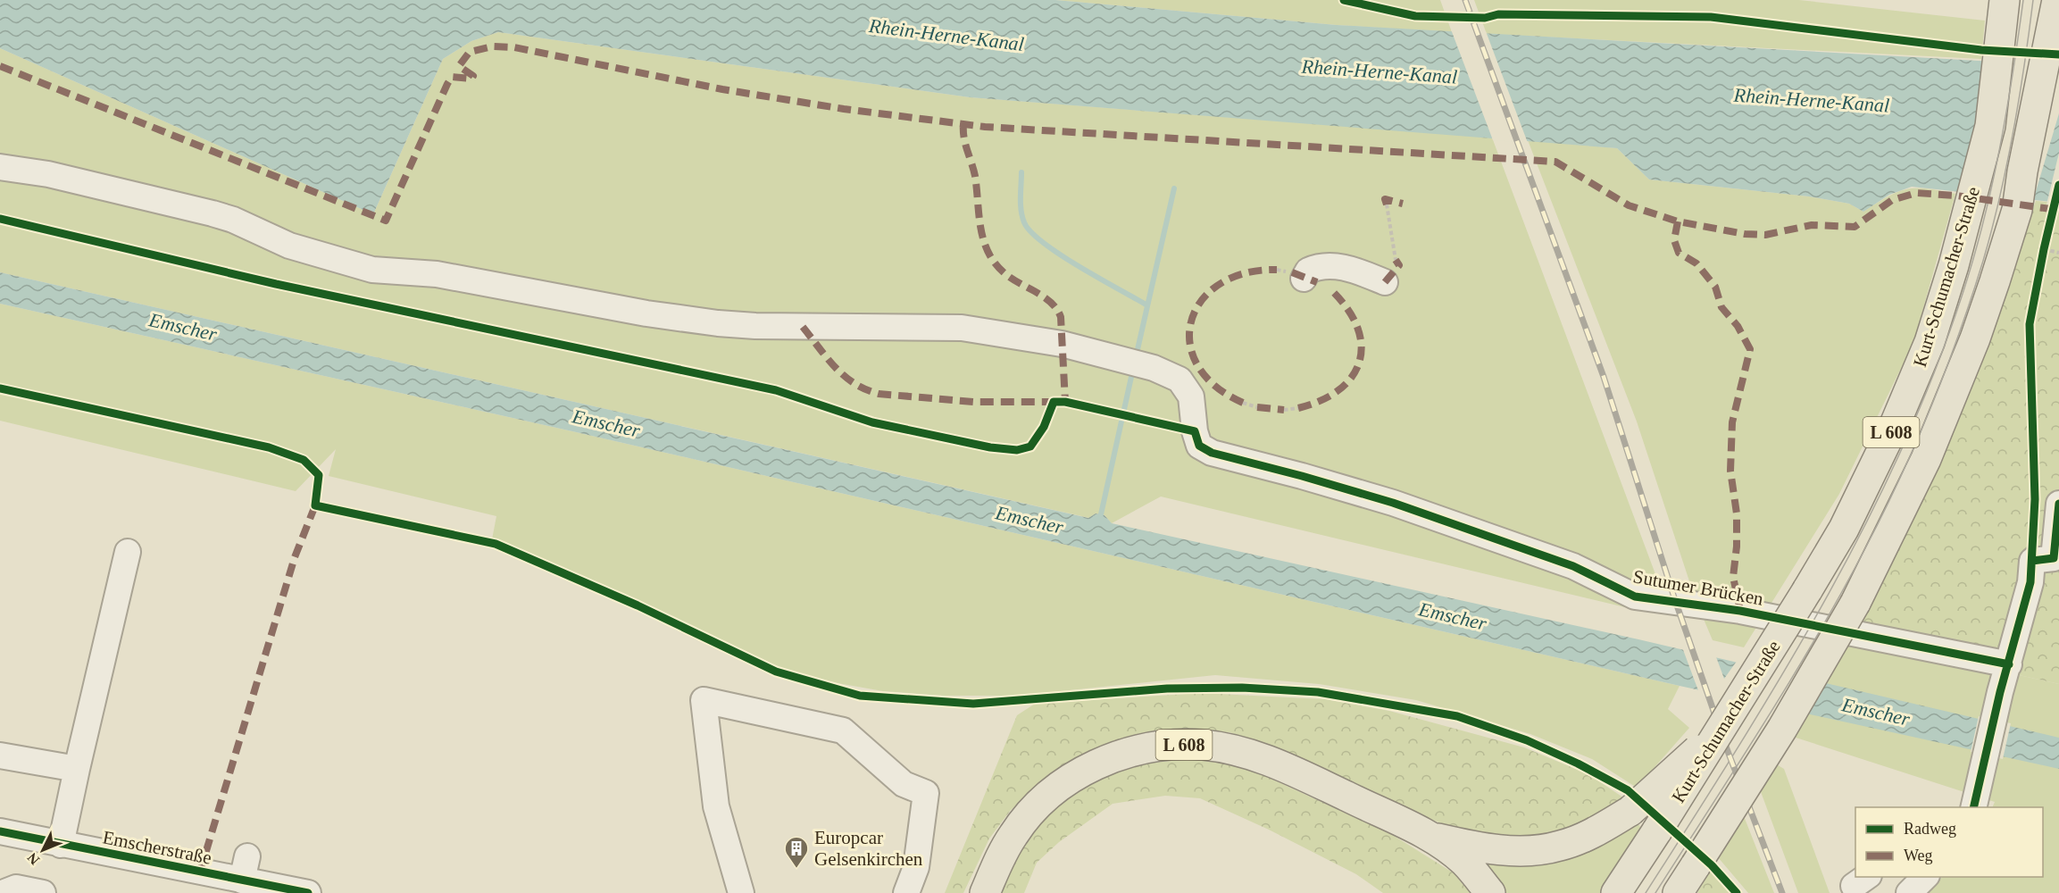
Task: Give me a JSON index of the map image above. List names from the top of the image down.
{
  "streets": {
    "main road": ["Kurt-Schumacher-Straße", "L 608"],
    "street": ["Sutumer Brücken", "Emscherstraße"]
  },
  "crossings": [
    ["Kurt-Schumacher-Straße", "L 608"]
  ],
  "water": ["Rhein-Herne-Kanal", "Emscher"],
  "places": {
    "building": ["Europcar Gelsenkirchen"]
  },
  "legend": ["Radweg", "Weg"],
  "north": "bottom left"
}
